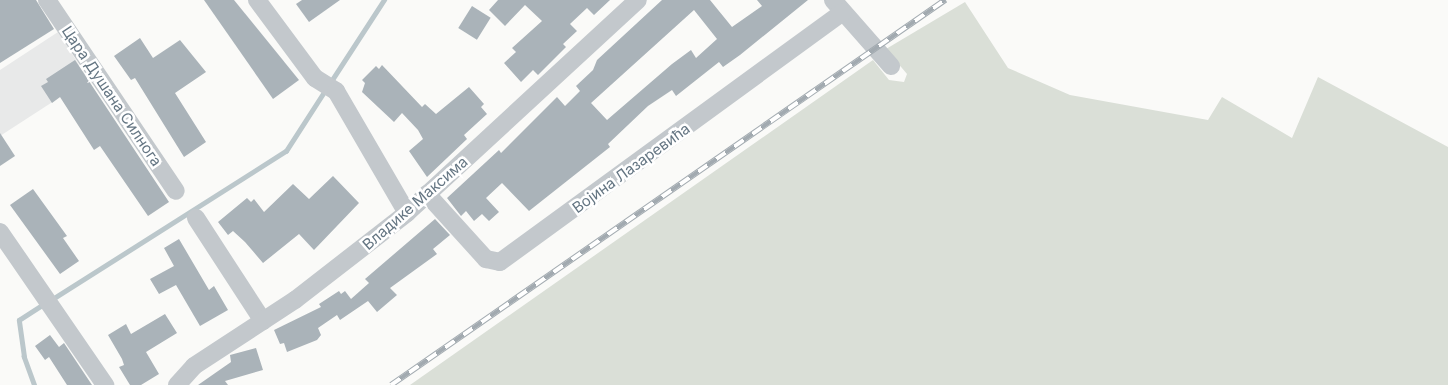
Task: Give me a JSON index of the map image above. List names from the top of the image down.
{
  "streets": {
    "street": ["Цара Душана Силнога", "Војина Лазаревића", "Владике Максима"]
  },
  "crossings": [
    ["Војина Лазаревића", "Владике Максима"]
  ]
}
